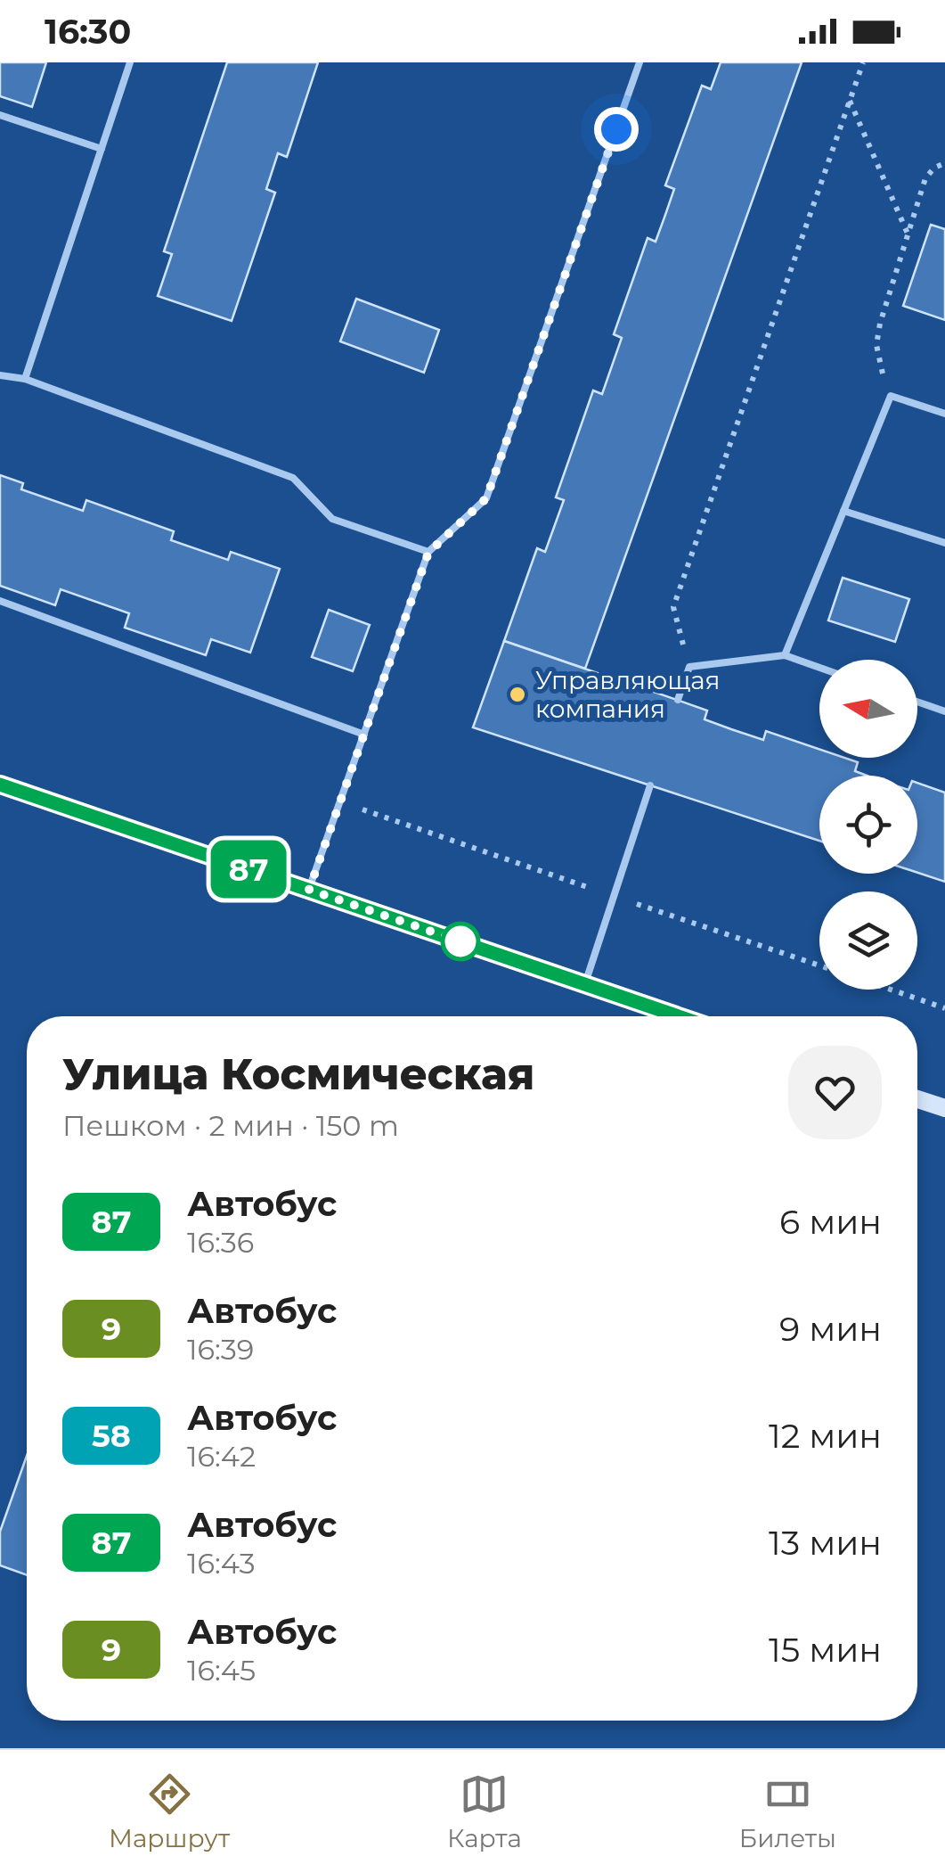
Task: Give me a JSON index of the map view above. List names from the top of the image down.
{
  "places": ["Управляющая компания"],
  "lines": ["bus line 87"],
  "north": "left",
  "page": {
    "status": "16:30",
    "on_map": "87",
    "heading": ["Улица Космическая", "Пешком · 2 мин · 150 m"],
    "list": [
      {
        "mark": "87",
        "name": "Автобус",
        "note": "16:36",
        "value": "6 мин"
      },
      {
        "mark": "9",
        "name": "Автобус",
        "note": "16:39",
        "value": "9 мин"
      },
      {
        "mark": "58",
        "name": "Автобус",
        "note": "16:42",
        "value": "12 мин"
      },
      {
        "mark": "87",
        "name": "Автобус",
        "note": "16:43",
        "value": "13 мин"
      },
      {
        "mark": "9",
        "name": "Автобус",
        "note": "16:45",
        "value": "15 мин"
      }
    ],
    "tabs": ["Маршрут", "Карта", "Билеты"]
  }
}
